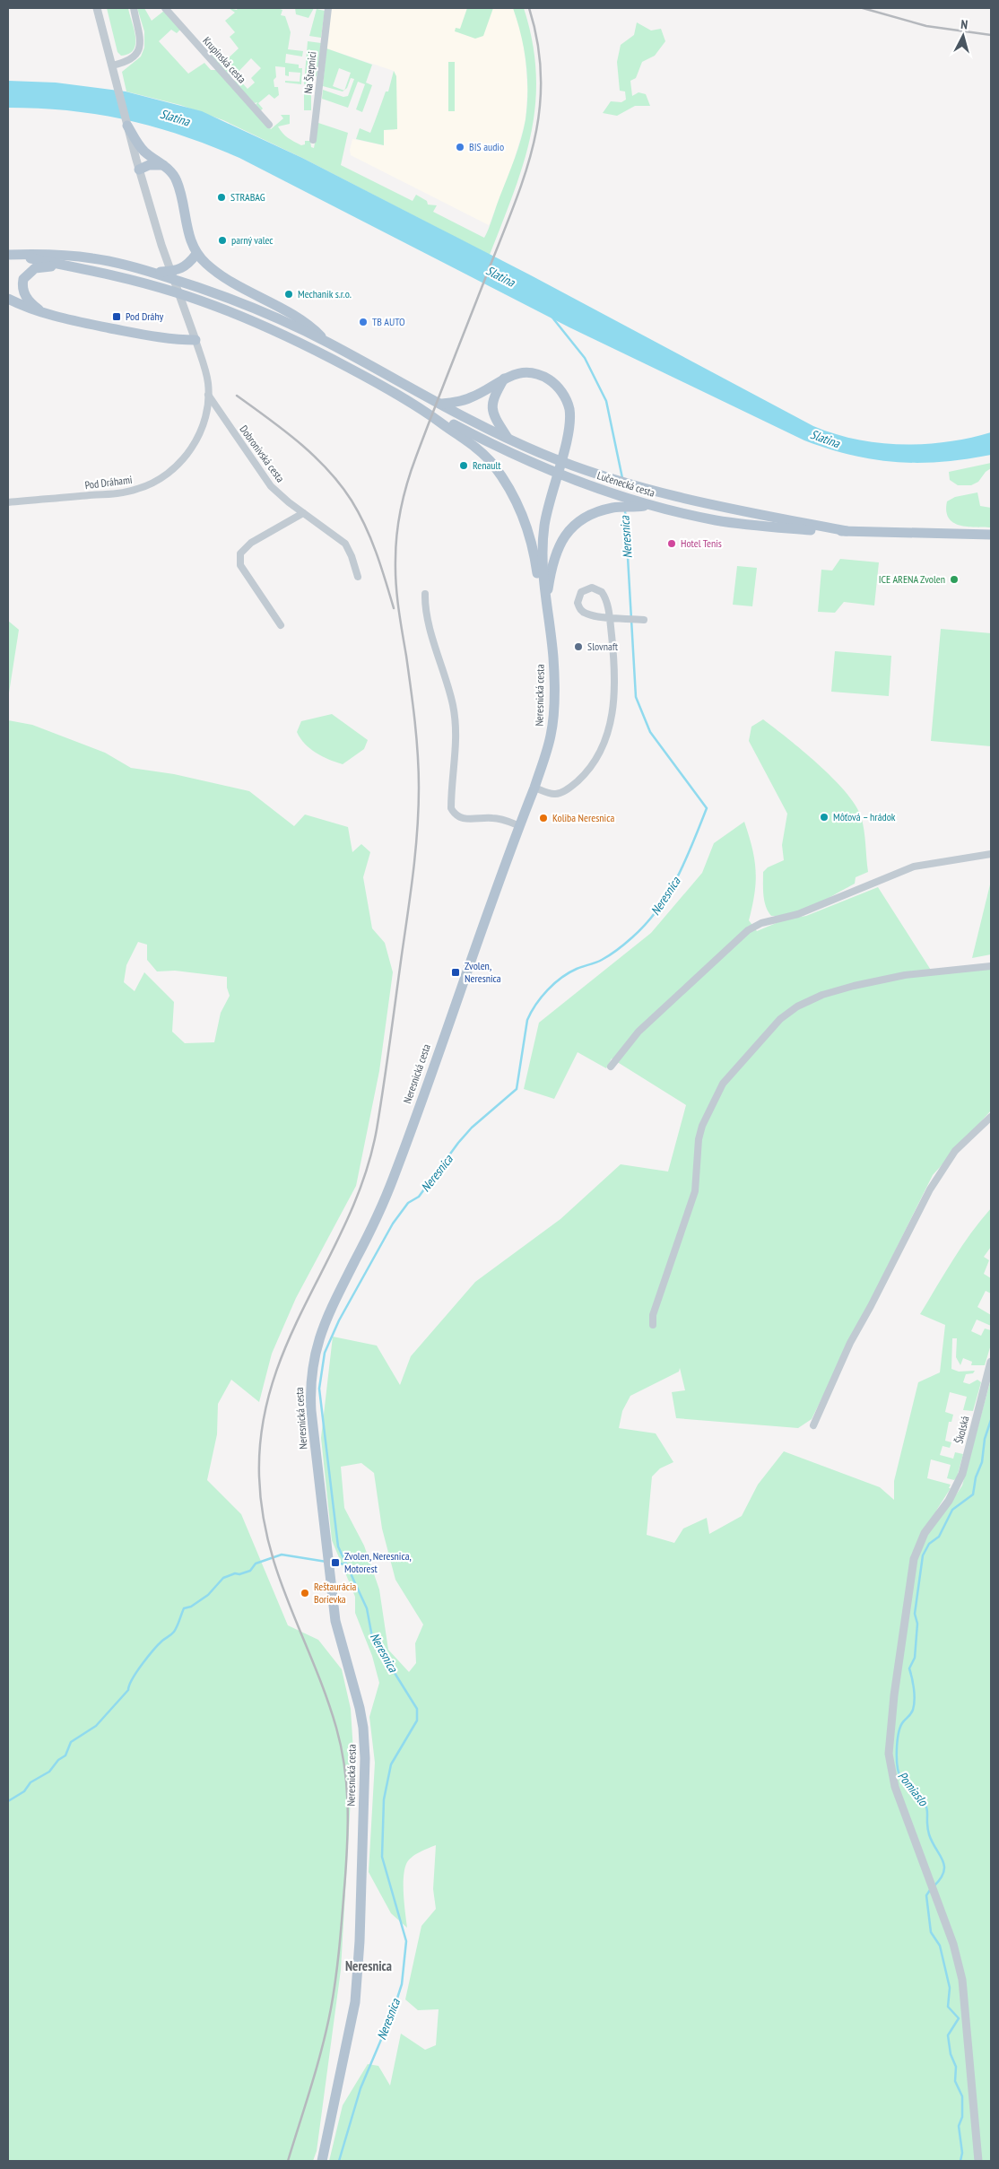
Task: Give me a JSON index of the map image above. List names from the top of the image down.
{
  "streets": {
    "main road": ["Lučenecká cesta", "Neresnická cesta"],
    "street": [
      "Krupinská cesta",
      "Na Štepnici",
      "Dobronivská cesta",
      "Pod Dráhami",
      "Školská"
    ]
  },
  "crossings": [
    ["Dobronivská cesta", "Pod Dráhami"]
  ],
  "districts": ["Neresnica"],
  "water": ["Slatina", "Neresnica", "Pomiaslo"],
  "places": {
    "other": [
      "BIS audio",
      "STRABAG",
      "parný valec",
      "Mechanik s.r.o.",
      "TB AUTO",
      "Renault",
      "Hotel Tenis",
      "ICE ARENA Zvolen",
      "Slovnaft",
      "Môťová – hrádok",
      "Koliba Neresnica",
      "Reštaurácia Borievka"
    ],
    "transit": ["Pod Dráhy", "Zvolen, Neresnica", "Zvolen, Neresnica, Motorest"]
  },
  "north": "top"
}
